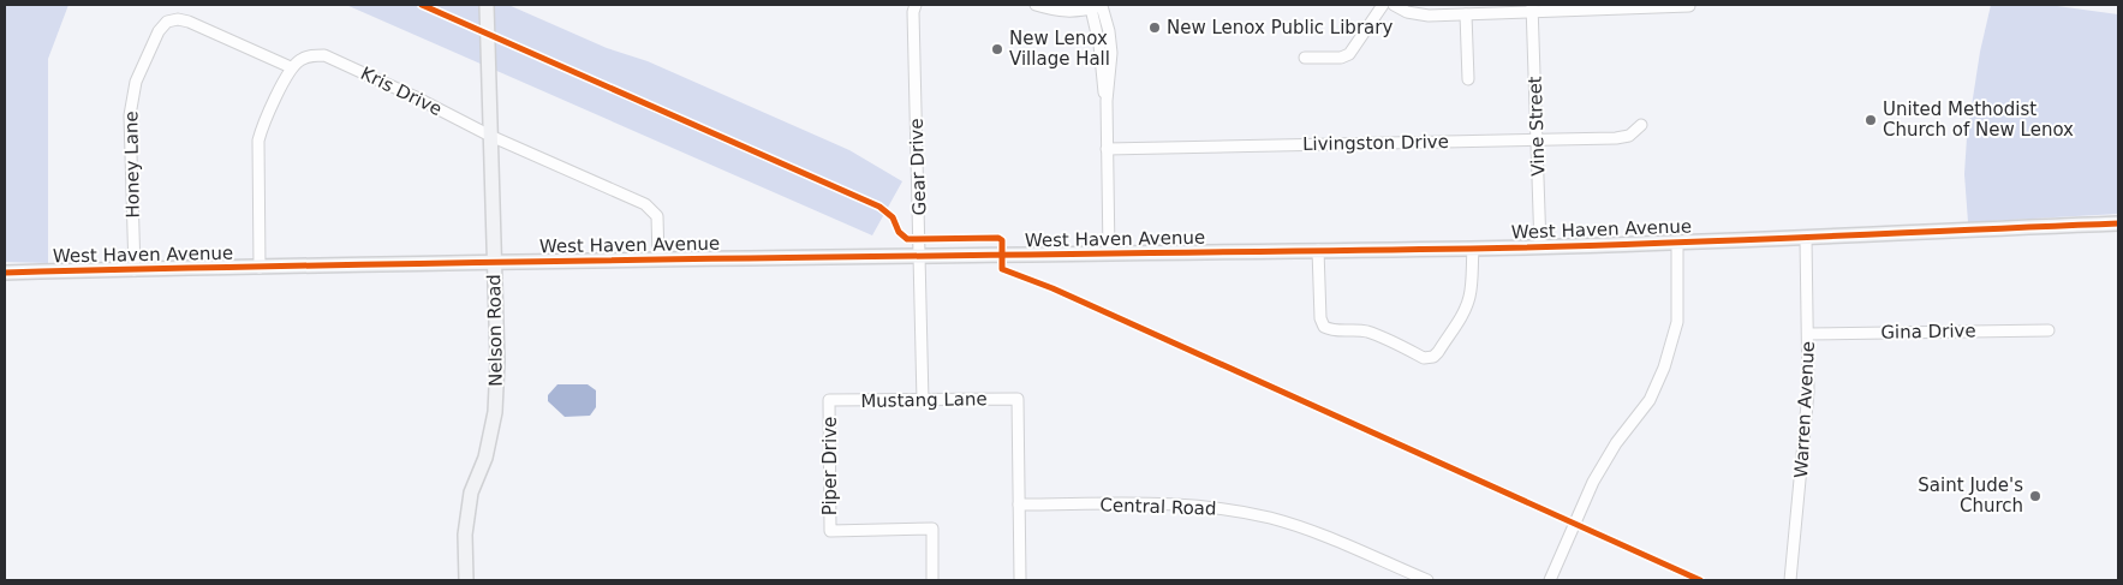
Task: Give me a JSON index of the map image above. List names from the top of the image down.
{
  "streets": {
    "street": [
      "Kris Drive",
      "Vine Street",
      "Livingston Drive",
      "Honey Lane",
      "Gear Drive",
      "West Haven Avenue",
      "Nelson Road",
      "Gina Drive",
      "Mustang Lane",
      "Warren Avenue",
      "Piper Drive",
      "Central Road"
    ]
  },
  "crossings": [
    ["Kris Drive", "Honey Lane"],
    ["Kris Drive", "West Haven Avenue"],
    ["Kris Drive", "Nelson Road"],
    ["Vine Street", "Livingston Drive"],
    ["Vine Street", "West Haven Avenue"],
    ["Honey Lane", "West Haven Avenue"],
    ["Gear Drive", "West Haven Avenue"],
    ["Gear Drive", "Mustang Lane"],
    ["West Haven Avenue", "Nelson Road"],
    ["West Haven Avenue", "Warren Avenue"],
    ["Gina Drive", "Warren Avenue"],
    ["Mustang Lane", "Piper Drive"],
    ["Mustang Lane", "Central Road"]
  ],
  "places": [
    "New Lenox Public Library",
    "New Lenox Village Hall",
    "United Methodist Church of New Lenox",
    "Saint Jude's Church"
  ]
}
